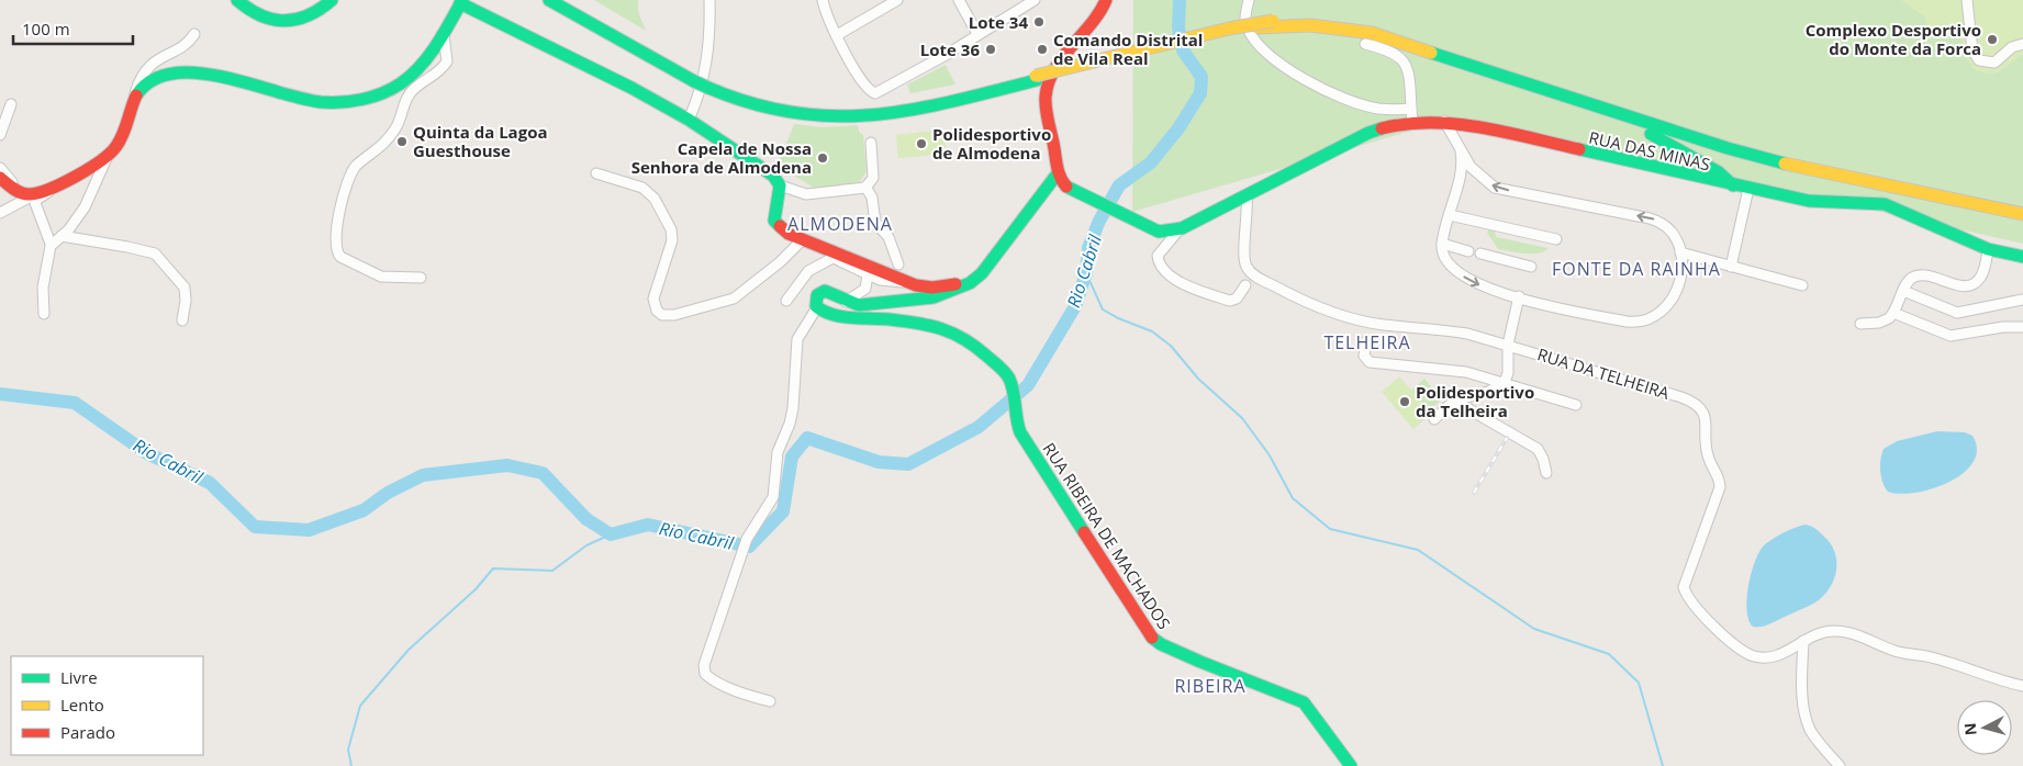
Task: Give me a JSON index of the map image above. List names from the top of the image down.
{
  "streets": {
    "main road": ["RUA DAS MINAS", "RUA RIBEIRA DE MACHADOS"],
    "street": ["RUA DA TELHEIRA"]
  },
  "crossings": [
    ["RUA DAS MINAS", "RUA DA TELHEIRA"]
  ],
  "districts": [
    "ALMODENA",
    "FONTE DA RAINHA",
    "TELHEIRA",
    "RIBEIRA"
  ],
  "water": ["Rio Cabril"],
  "places": [
    "Lote 34",
    "Complexo Desportivo do Monte da Forca",
    "Lote 36",
    "Comando Distrital de Vila Real",
    "Quinta da Lagoa Guesthouse",
    "Polidesportivo de Almodena",
    "Capela de Nossa Senhora de Almodena",
    "Polidesportivo da Telheira"
  ],
  "legend": ["Livre", "Lento", "Parado"],
  "scale_bar": "100 m",
  "north": "left"
}
